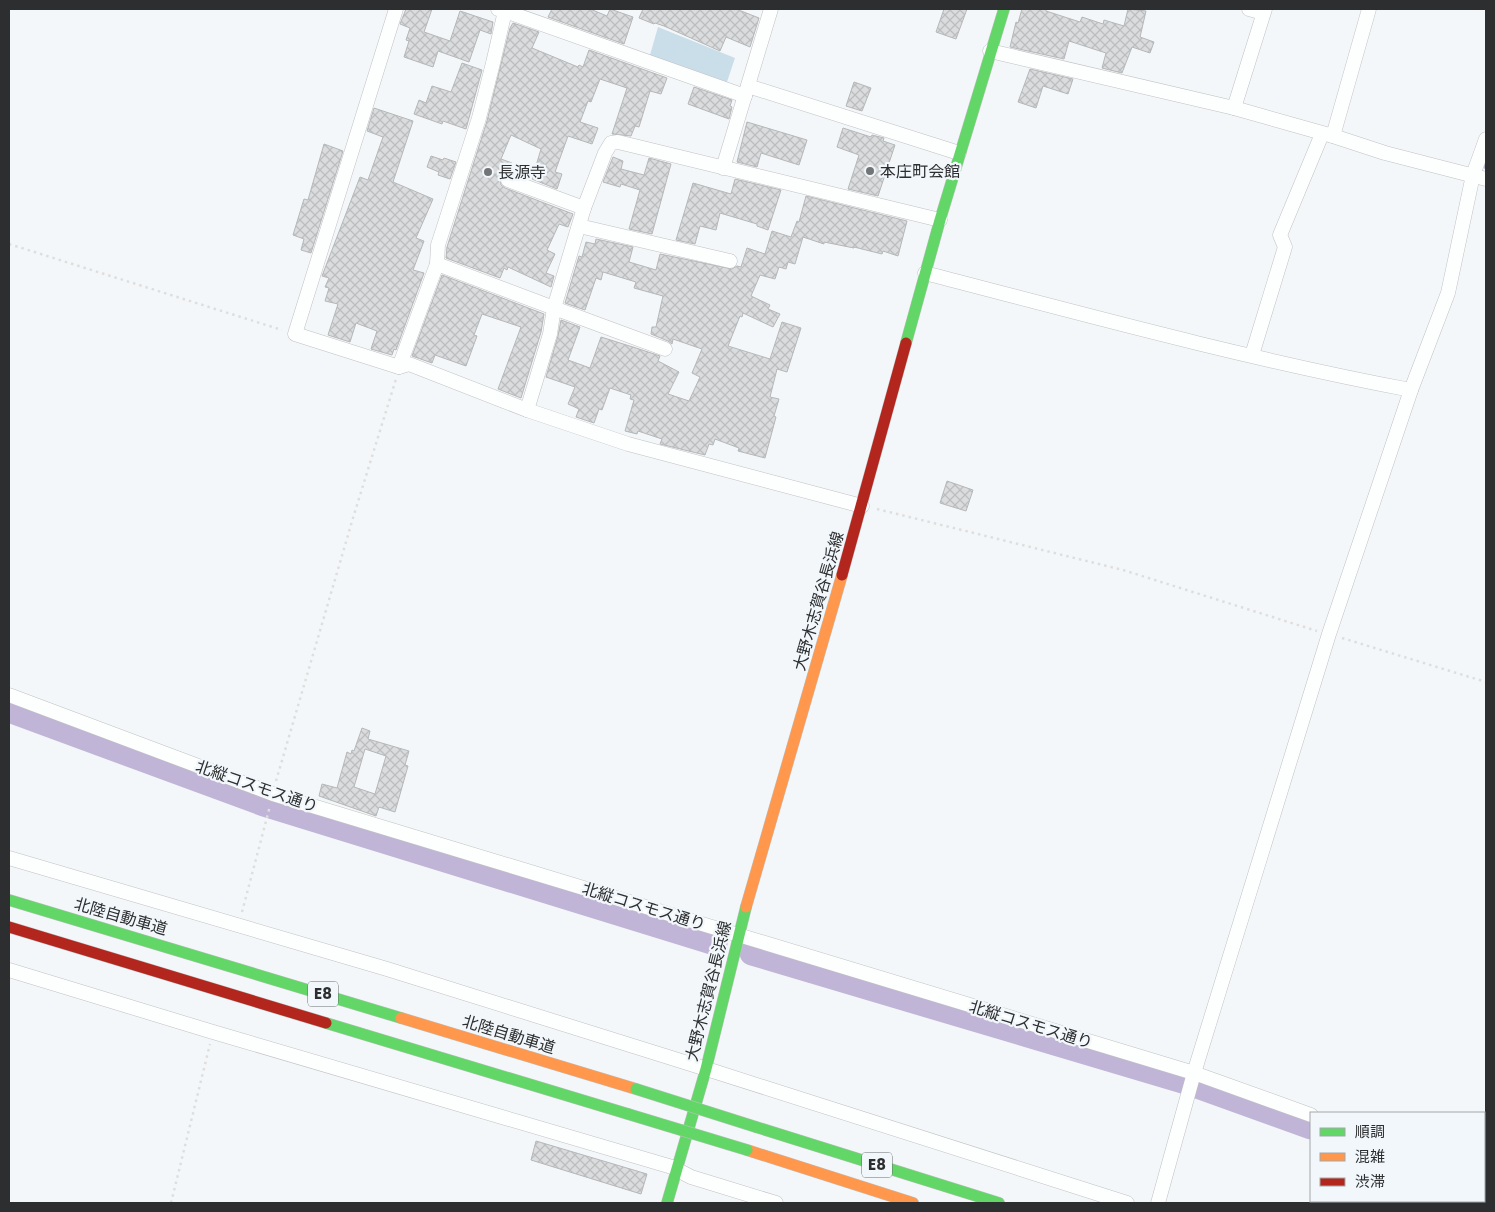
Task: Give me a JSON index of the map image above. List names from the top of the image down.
{
  "streets": {
    "main road": ["大野木志賀谷長浜線", "北陸自動車道", "E8"],
    "street": ["北縦コスモス通り"]
  },
  "crossings": [
    ["大野木志賀谷長浜線", "北縦コスモス通り"]
  ],
  "places": ["本庄町会館", "長源寺"],
  "legend": ["順調", "混雑", "渋滞"]
}
